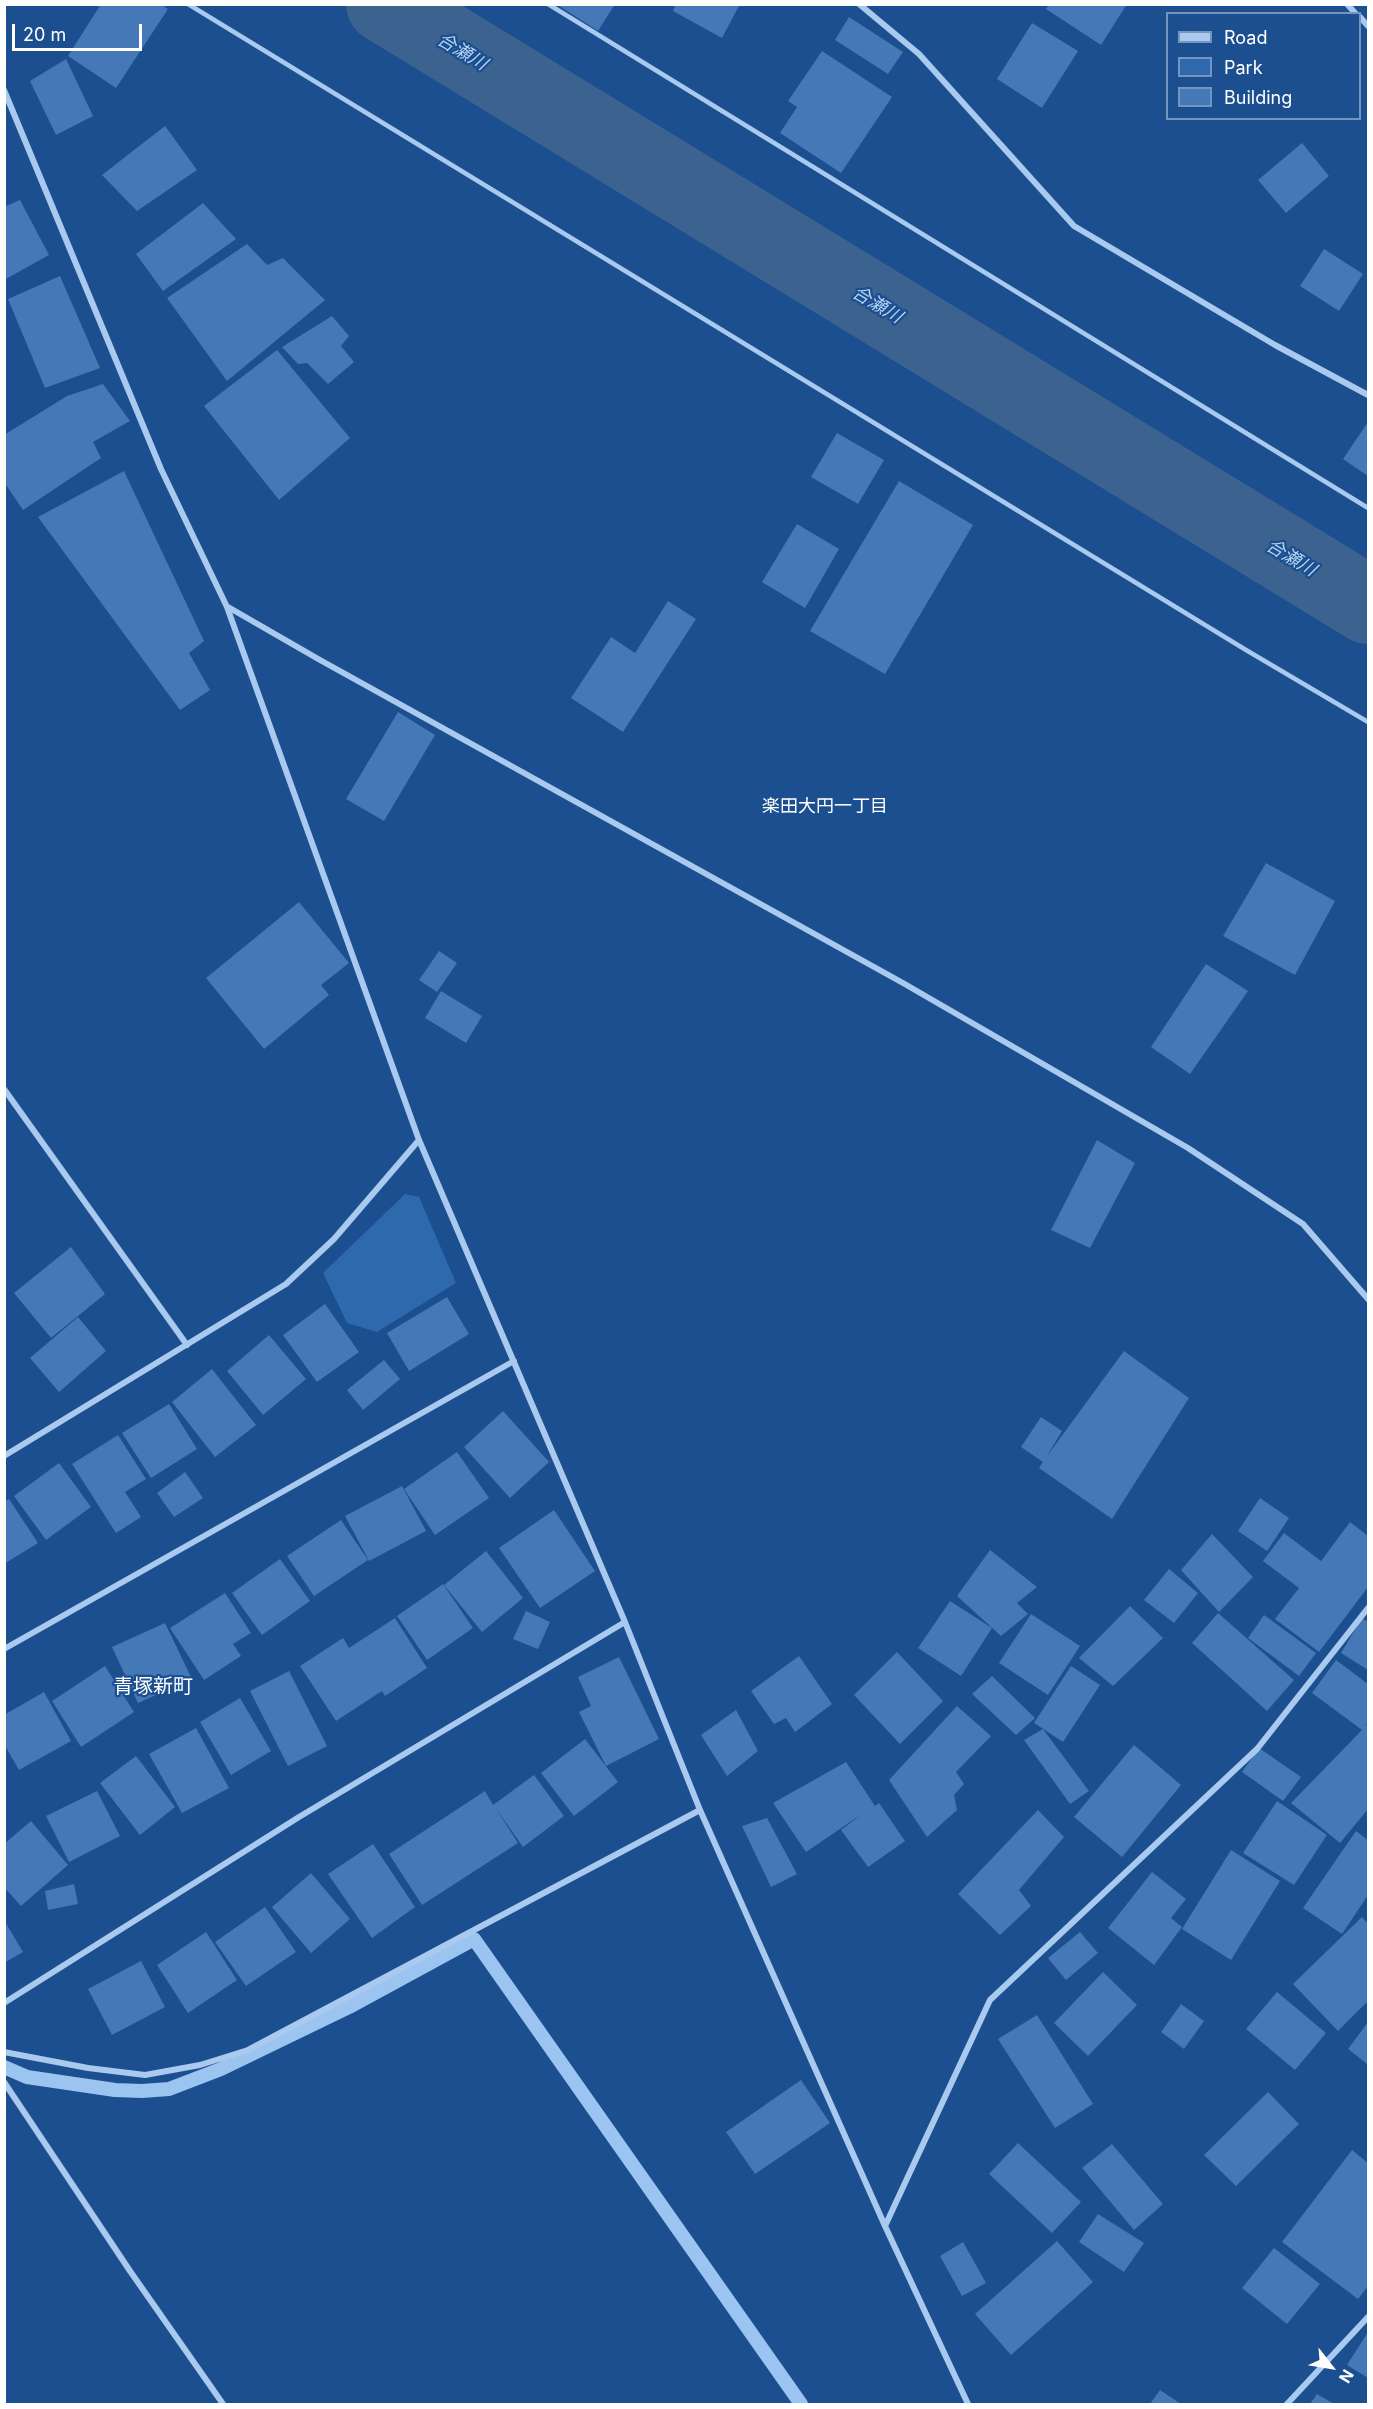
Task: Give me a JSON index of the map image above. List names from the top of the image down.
{
  "districts": ["楽田大円一丁目", "青塚新町"],
  "water": ["合瀬川"],
  "legend": ["Road", "Park", "Building"],
  "scale_bar": "20 m",
  "north": "bottom right"
}
